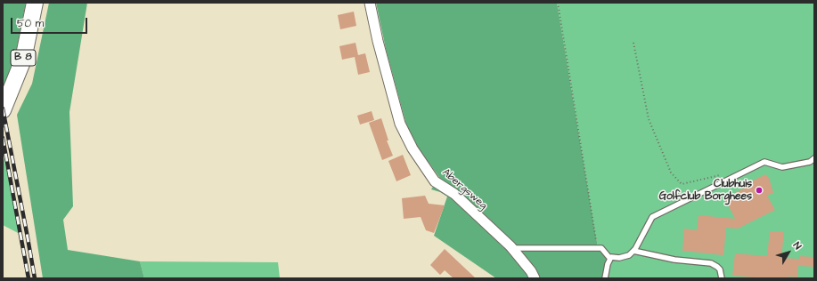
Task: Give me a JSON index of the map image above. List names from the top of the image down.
{
  "streets": {
    "main road": ["B 8"],
    "street": ["Abergsweg"]
  },
  "places": ["Clubhuis Golfclub Borghees"],
  "scale_bar": "50 m",
  "north": "top right"
}
